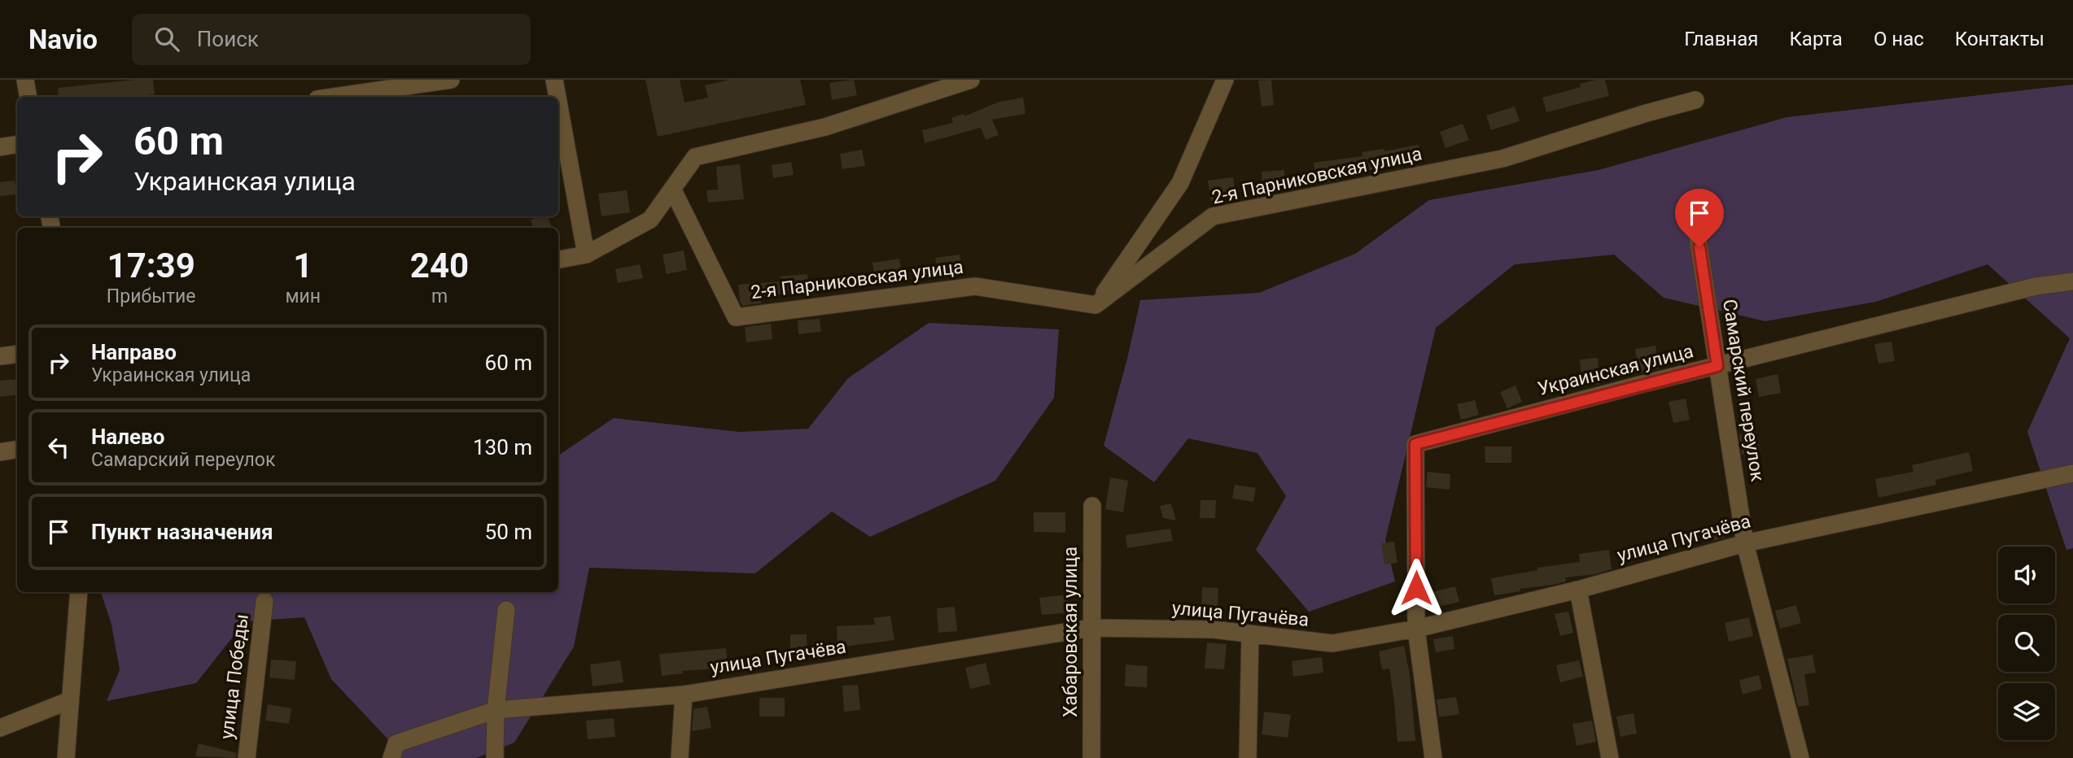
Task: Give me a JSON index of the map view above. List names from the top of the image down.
{
  "streets": {
    "street": [
      "2-я Парниковская улица",
      "Украинская улица",
      "Самарский переулок",
      "улица Пугачёва",
      "Хабаровская улица",
      "улица Победы"
    ]
  },
  "crossings": [
    ["Украинская улица", "Самарский переулок"],
    ["Украинская улица", "улица Пугачёва"],
    ["Самарский переулок", "улица Пугачёва"],
    ["улица Пугачёва", "Хабаровская улица"]
  ],
  "page": {
    "header": "Navio",
    "search": "Поиск",
    "nav": [
      "Главная",
      "Карта",
      "О нас",
      "Контакты"
    ],
    "turn": ["60 m", "Украинская улица"],
    "eta": [
      "17:39",
      "Прибытие",
      "1",
      "мин",
      "240",
      "m"
    ],
    "list": [
      {
        "name": "Направо",
        "note": "Украинская улица",
        "value": "60 m"
      },
      {
        "name": "Налево",
        "note": "Самарский переулок",
        "value": "130 m"
      },
      {
        "name": "Пункт назначения",
        "value": "50 m"
      }
    ]
  }
}
